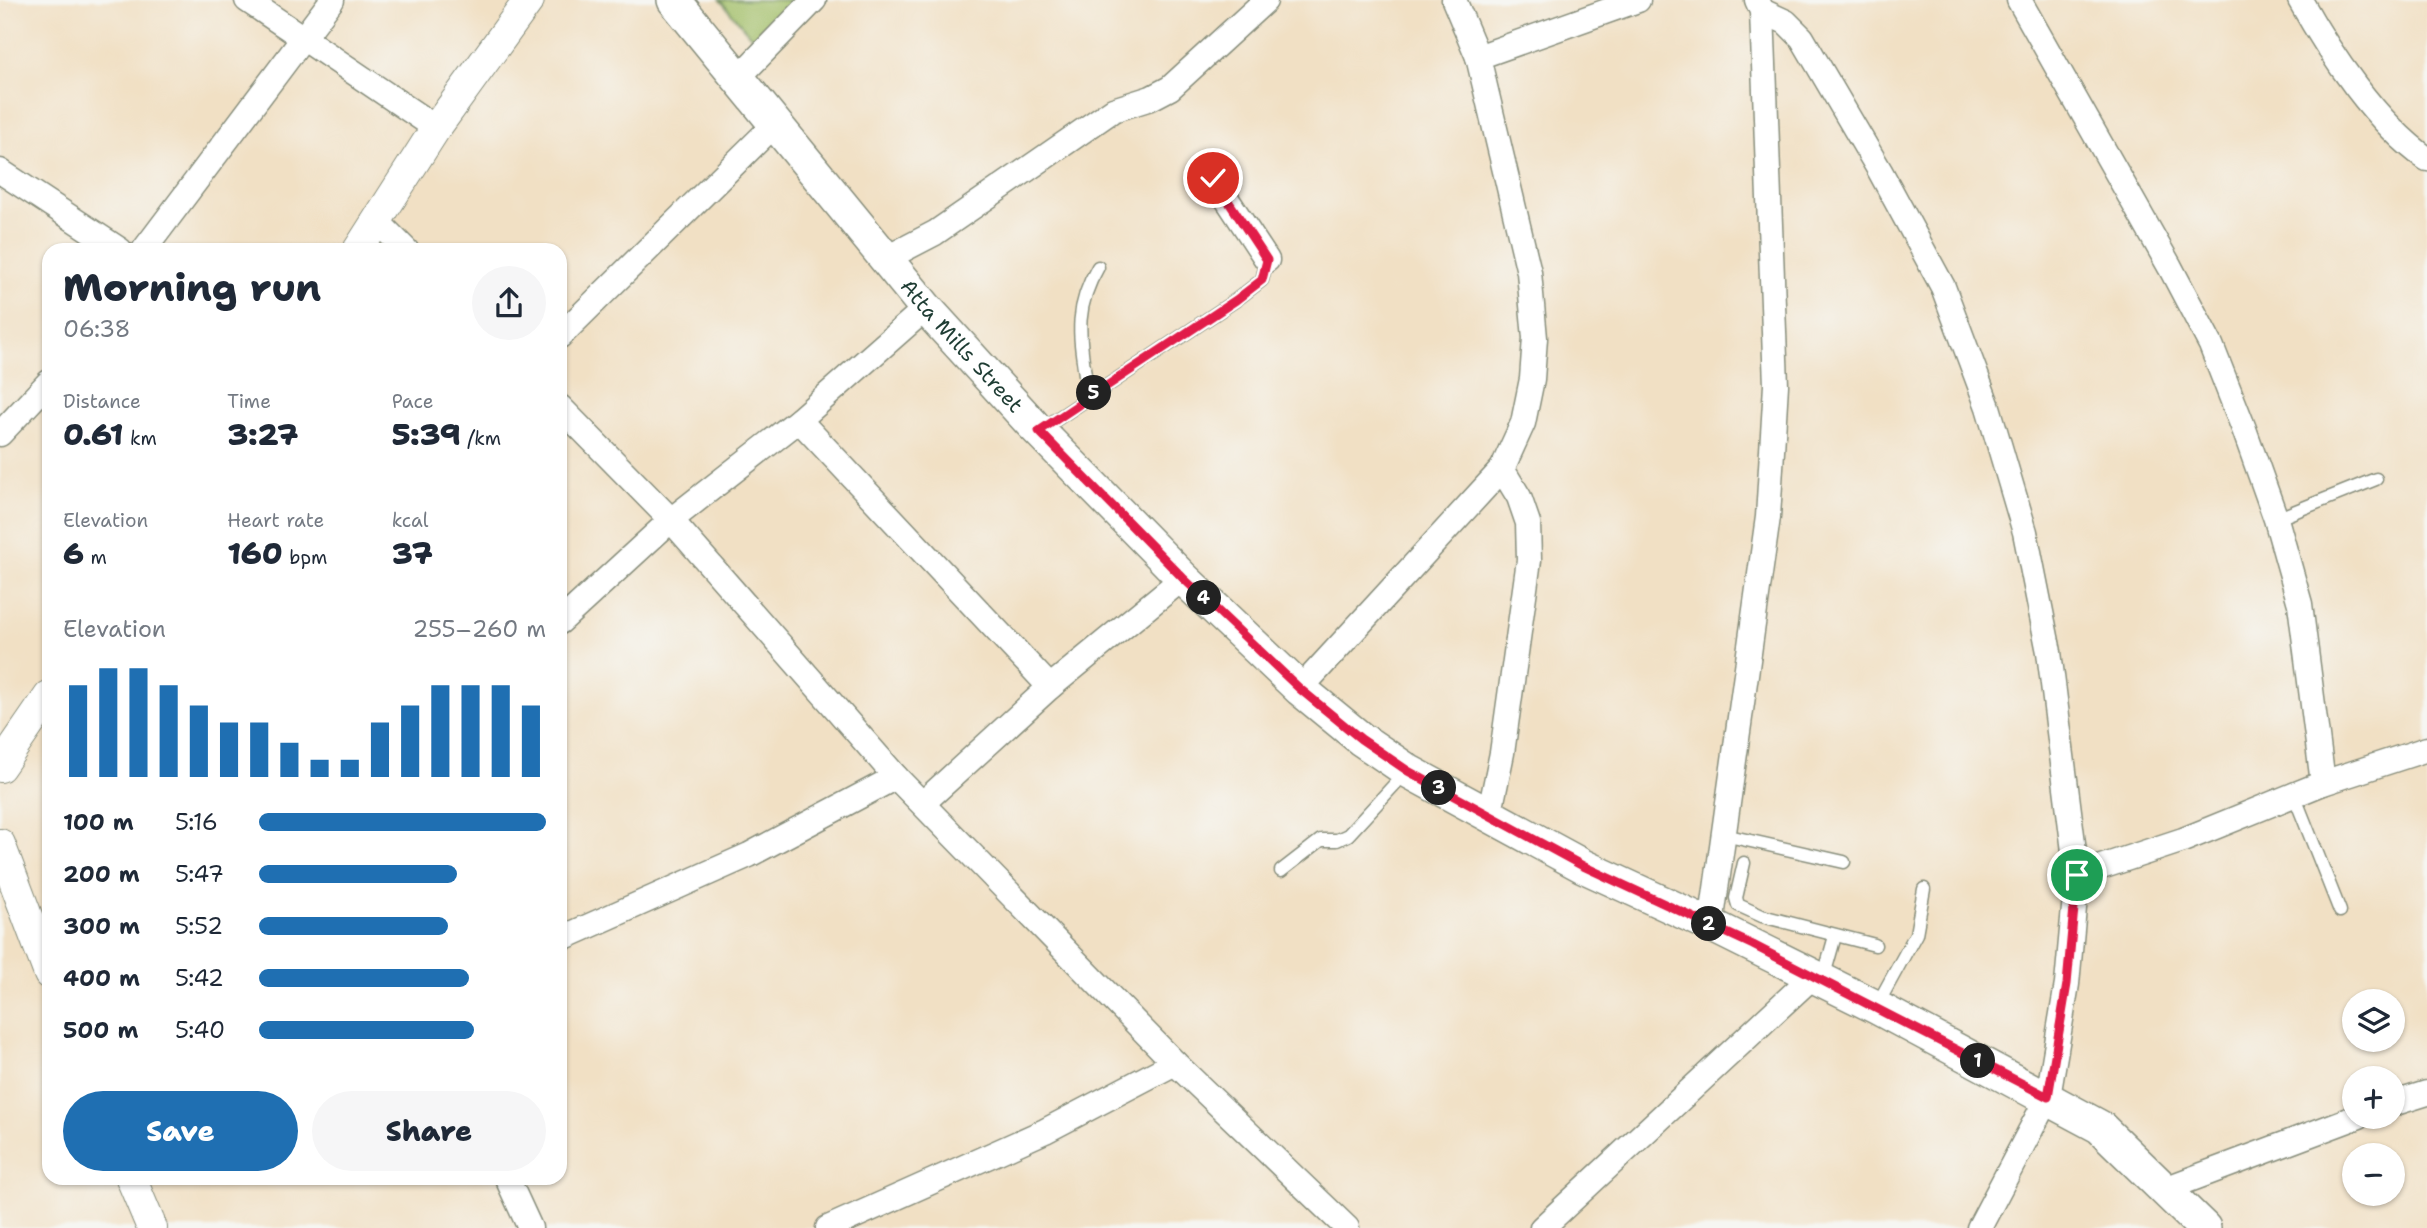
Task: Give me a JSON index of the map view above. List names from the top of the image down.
{
  "streets": {
    "main road": ["Atta Mills Street"]
  },
  "page": {
    "heading": ["Morning run", "06:38"],
    "stats": [
      ["Distance", "0.61 km"],
      ["Time", "3:27"],
      ["Pace", "5:39 /km"],
      ["Elevation", "6 m"],
      ["Heart rate", "160 bpm"],
      ["kcal", "37"]
    ],
    "pins": [
      "5",
      "4",
      "3",
      "2",
      "1"
    ],
    "chart": ["Elevation", "255–260 m"],
    "list": [
      {
        "name": "100 m",
        "note": "5:16"
      },
      {
        "name": "200 m",
        "note": "5:47"
      },
      {
        "name": "300 m",
        "note": "5:52"
      },
      {
        "name": "400 m",
        "note": "5:42"
      },
      {
        "name": "500 m",
        "note": "5:40"
      }
    ],
    "map_buttons": ["+", "−"],
    "buttons": ["Save", "Share"]
  }
}
